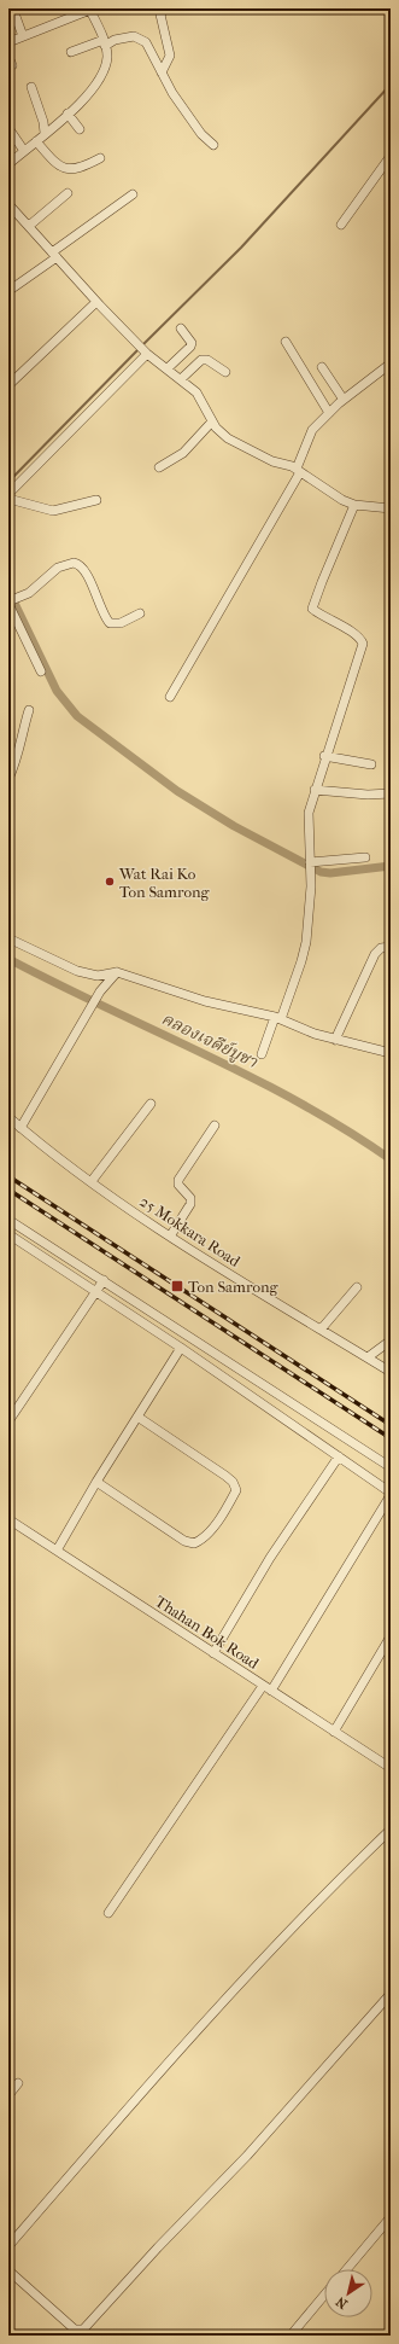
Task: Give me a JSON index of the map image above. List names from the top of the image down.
{
  "streets": {
    "street": ["25 Mokkara Road", "Thahan Bok Road"]
  },
  "water": ["คลองเจดีย์บูชา"],
  "places": {
    "other": ["Wat Rai Ko Ton Samrong"],
    "transit": ["Ton Samrong"]
  },
  "north": "bottom left"
}
